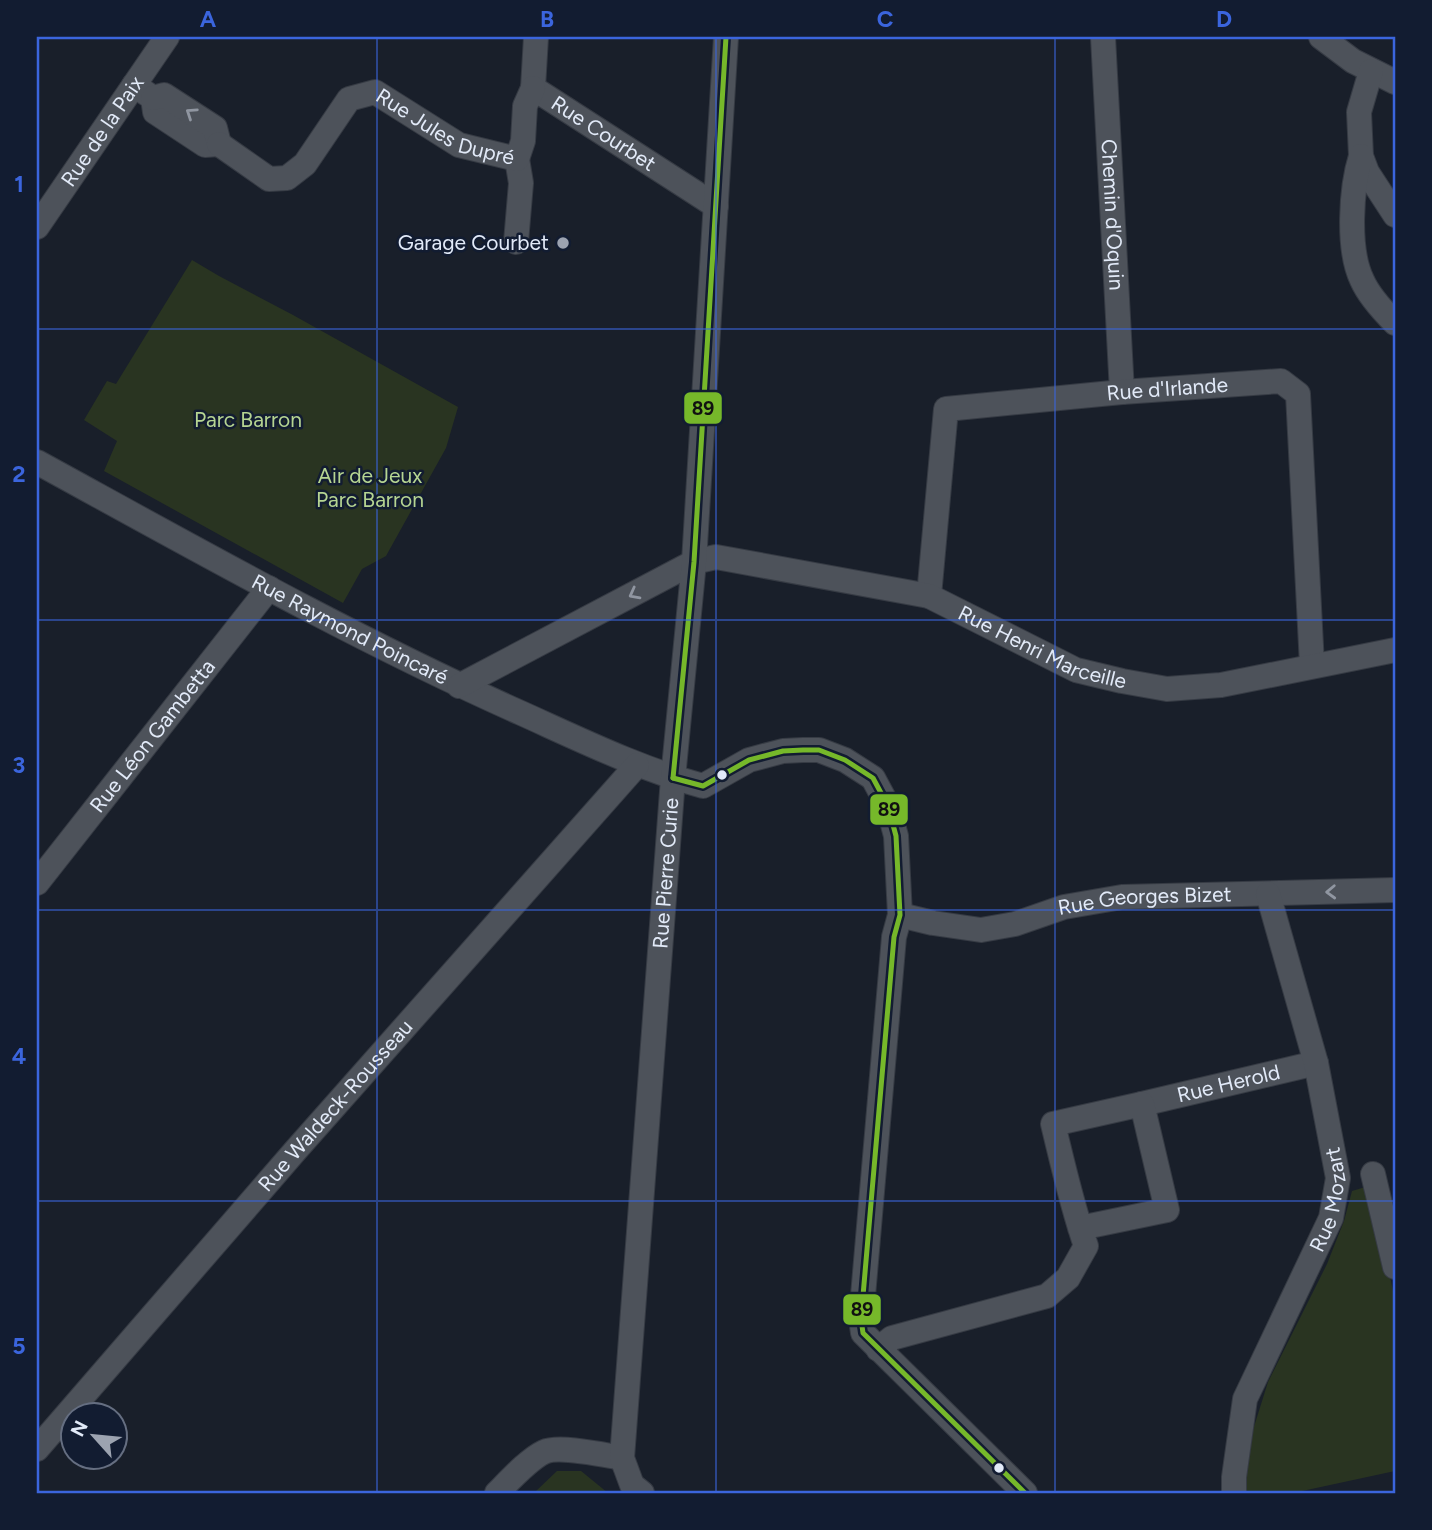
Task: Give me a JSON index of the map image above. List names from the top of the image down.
{
  "streets": {
    "street": [
      "Rue Jules Dupré",
      "Rue de la Paix",
      "Rue Courbet",
      "Chemin d'Oquin",
      "Rue d'Irlande",
      "Rue Raymond Poincaré",
      "Rue Henri Marceille",
      "Rue Léon Gambetta",
      "Rue Pierre Curie",
      "Rue Georges Bizet",
      "Rue Herold",
      "Rue Waldeck-Rousseau",
      "Rue Mozart"
    ]
  },
  "crossings": [
    ["Rue Jules Dupré", "Rue de la Paix"],
    ["Rue Courbet", "Rue Pierre Curie"],
    ["Chemin d'Oquin", "Rue d'Irlande"],
    ["Rue d'Irlande", "Rue Henri Marceille"],
    ["Rue Raymond Poincaré", "Rue Léon Gambetta"],
    ["Rue Raymond Poincaré", "Rue Pierre Curie"],
    ["Rue Raymond Poincaré", "Rue Georges Bizet"],
    ["Rue Raymond Poincaré", "Rue Waldeck-Rousseau"],
    ["Rue Henri Marceille", "Rue Pierre Curie"],
    ["Rue Georges Bizet", "Rue Mozart"],
    ["Rue Herold", "Rue Mozart"]
  ],
  "parks": ["Parc Barron", "Air de Jeux Parc Barron"],
  "places": ["Garage Courbet"],
  "lines": ["transit line 89"],
  "north": "top left",
  "grid": {
    "columns": [
      "A",
      "B",
      "C",
      "D"
    ],
    "rows": [
      "1",
      "2",
      "3",
      "4",
      "5"
    ]
  }
}
